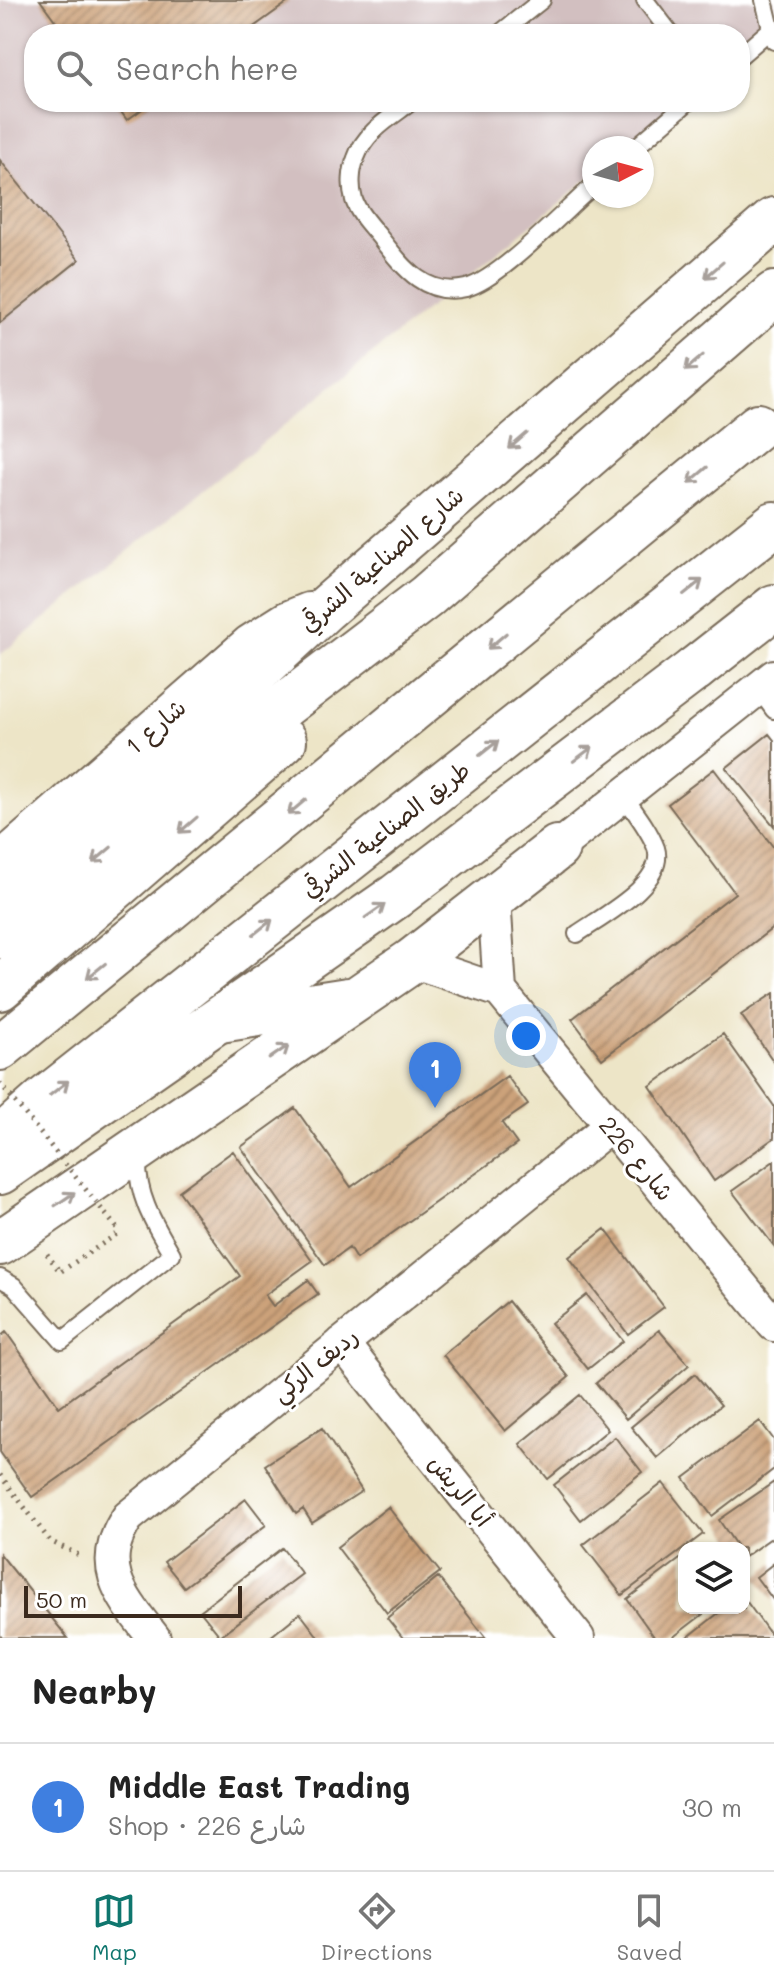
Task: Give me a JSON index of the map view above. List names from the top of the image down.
{
  "streets": {
    "main road": ["شارع الصناعية الشرقي", "طريق الصناعية الشرقي"],
    "street": [
      "شارع 1",
      "شارع 226",
      "رديف الركي",
      "أبا الريش"
    ]
  },
  "crossings": [
    ["شارع الصناعية الشرقي", "شارع 1"],
    ["شارع 226", "رديف الركي"],
    ["رديف الركي", "أبا الريش"]
  ],
  "scale_bar": "50 m",
  "north": "right",
  "page": {
    "search": "Search here",
    "pins": "1",
    "scale": "50 m",
    "heading": "Nearby",
    "list": [
      {
        "mark": "1",
        "name": "Middle East Trading",
        "note": "Shop · شارع 226",
        "value": "30 m"
      }
    ],
    "nav": ["Map", "Directions", "Saved"]
  }
}
